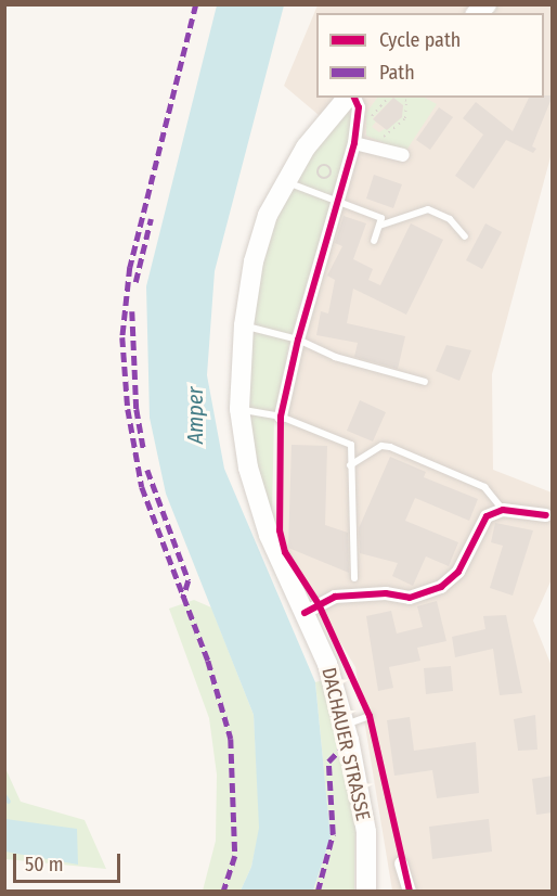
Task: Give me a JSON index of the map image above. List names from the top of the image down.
{
  "streets": {
    "main road": ["DACHAUER STRASSE"]
  },
  "water": ["Amper"],
  "legend": ["Cycle path", "Path"],
  "scale_bar": "50 m"
}
